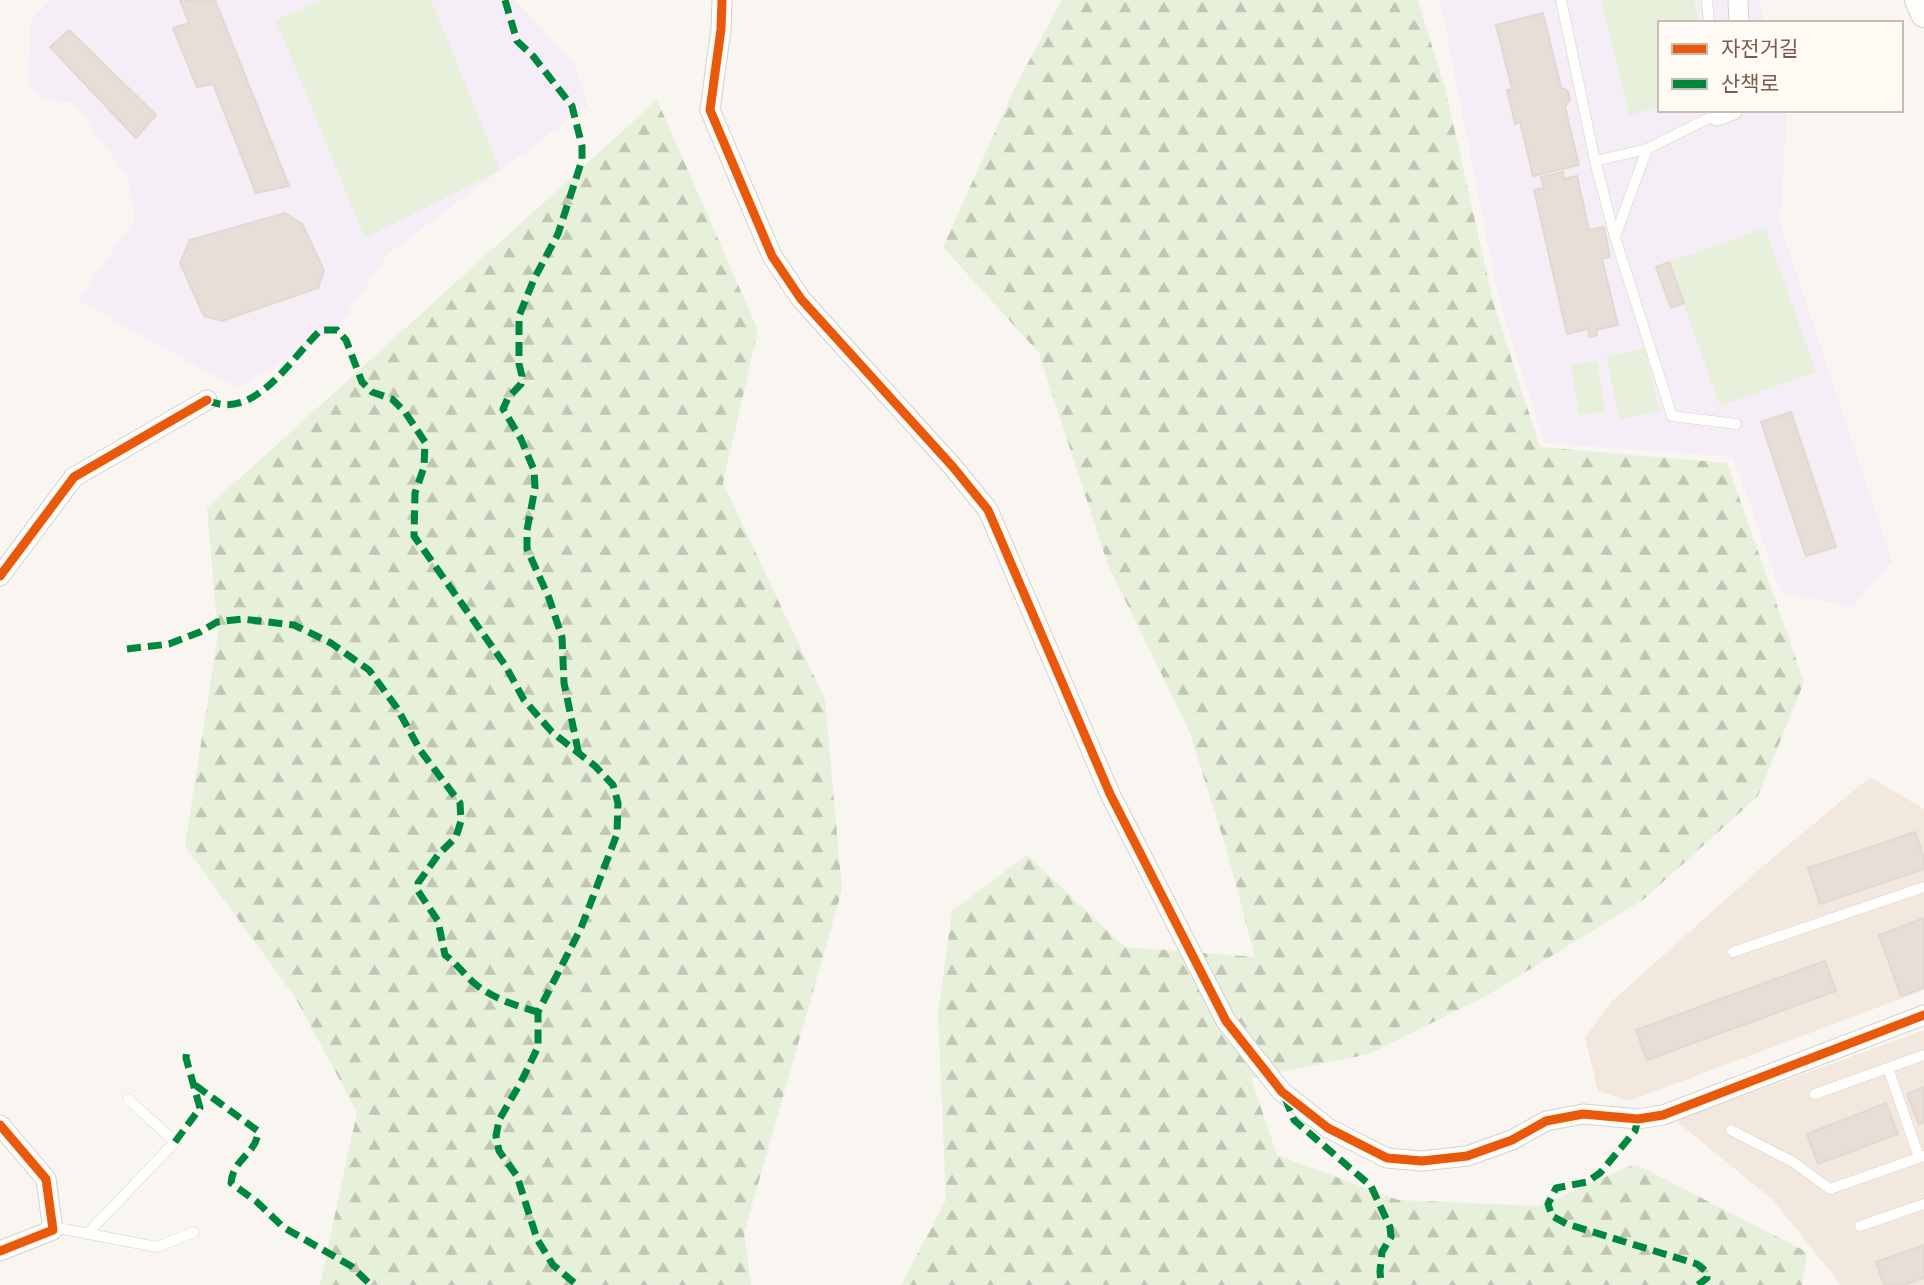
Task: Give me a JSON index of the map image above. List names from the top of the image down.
{
  "legend": ["자전거길", "산책로"]
}
